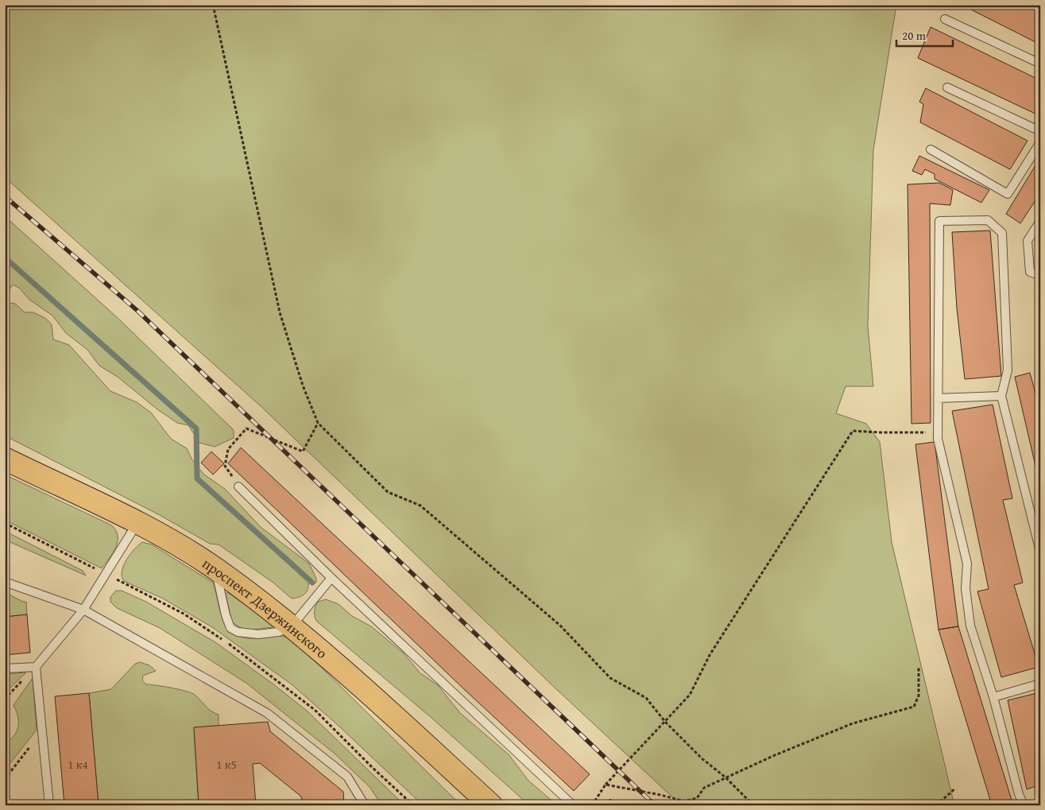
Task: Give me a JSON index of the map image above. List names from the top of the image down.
{
  "streets": {
    "main road": ["проспект Дзержинского"]
  },
  "house_numbers": ["1 к4", "1 к5"],
  "scale_bar": "20 m"
}
